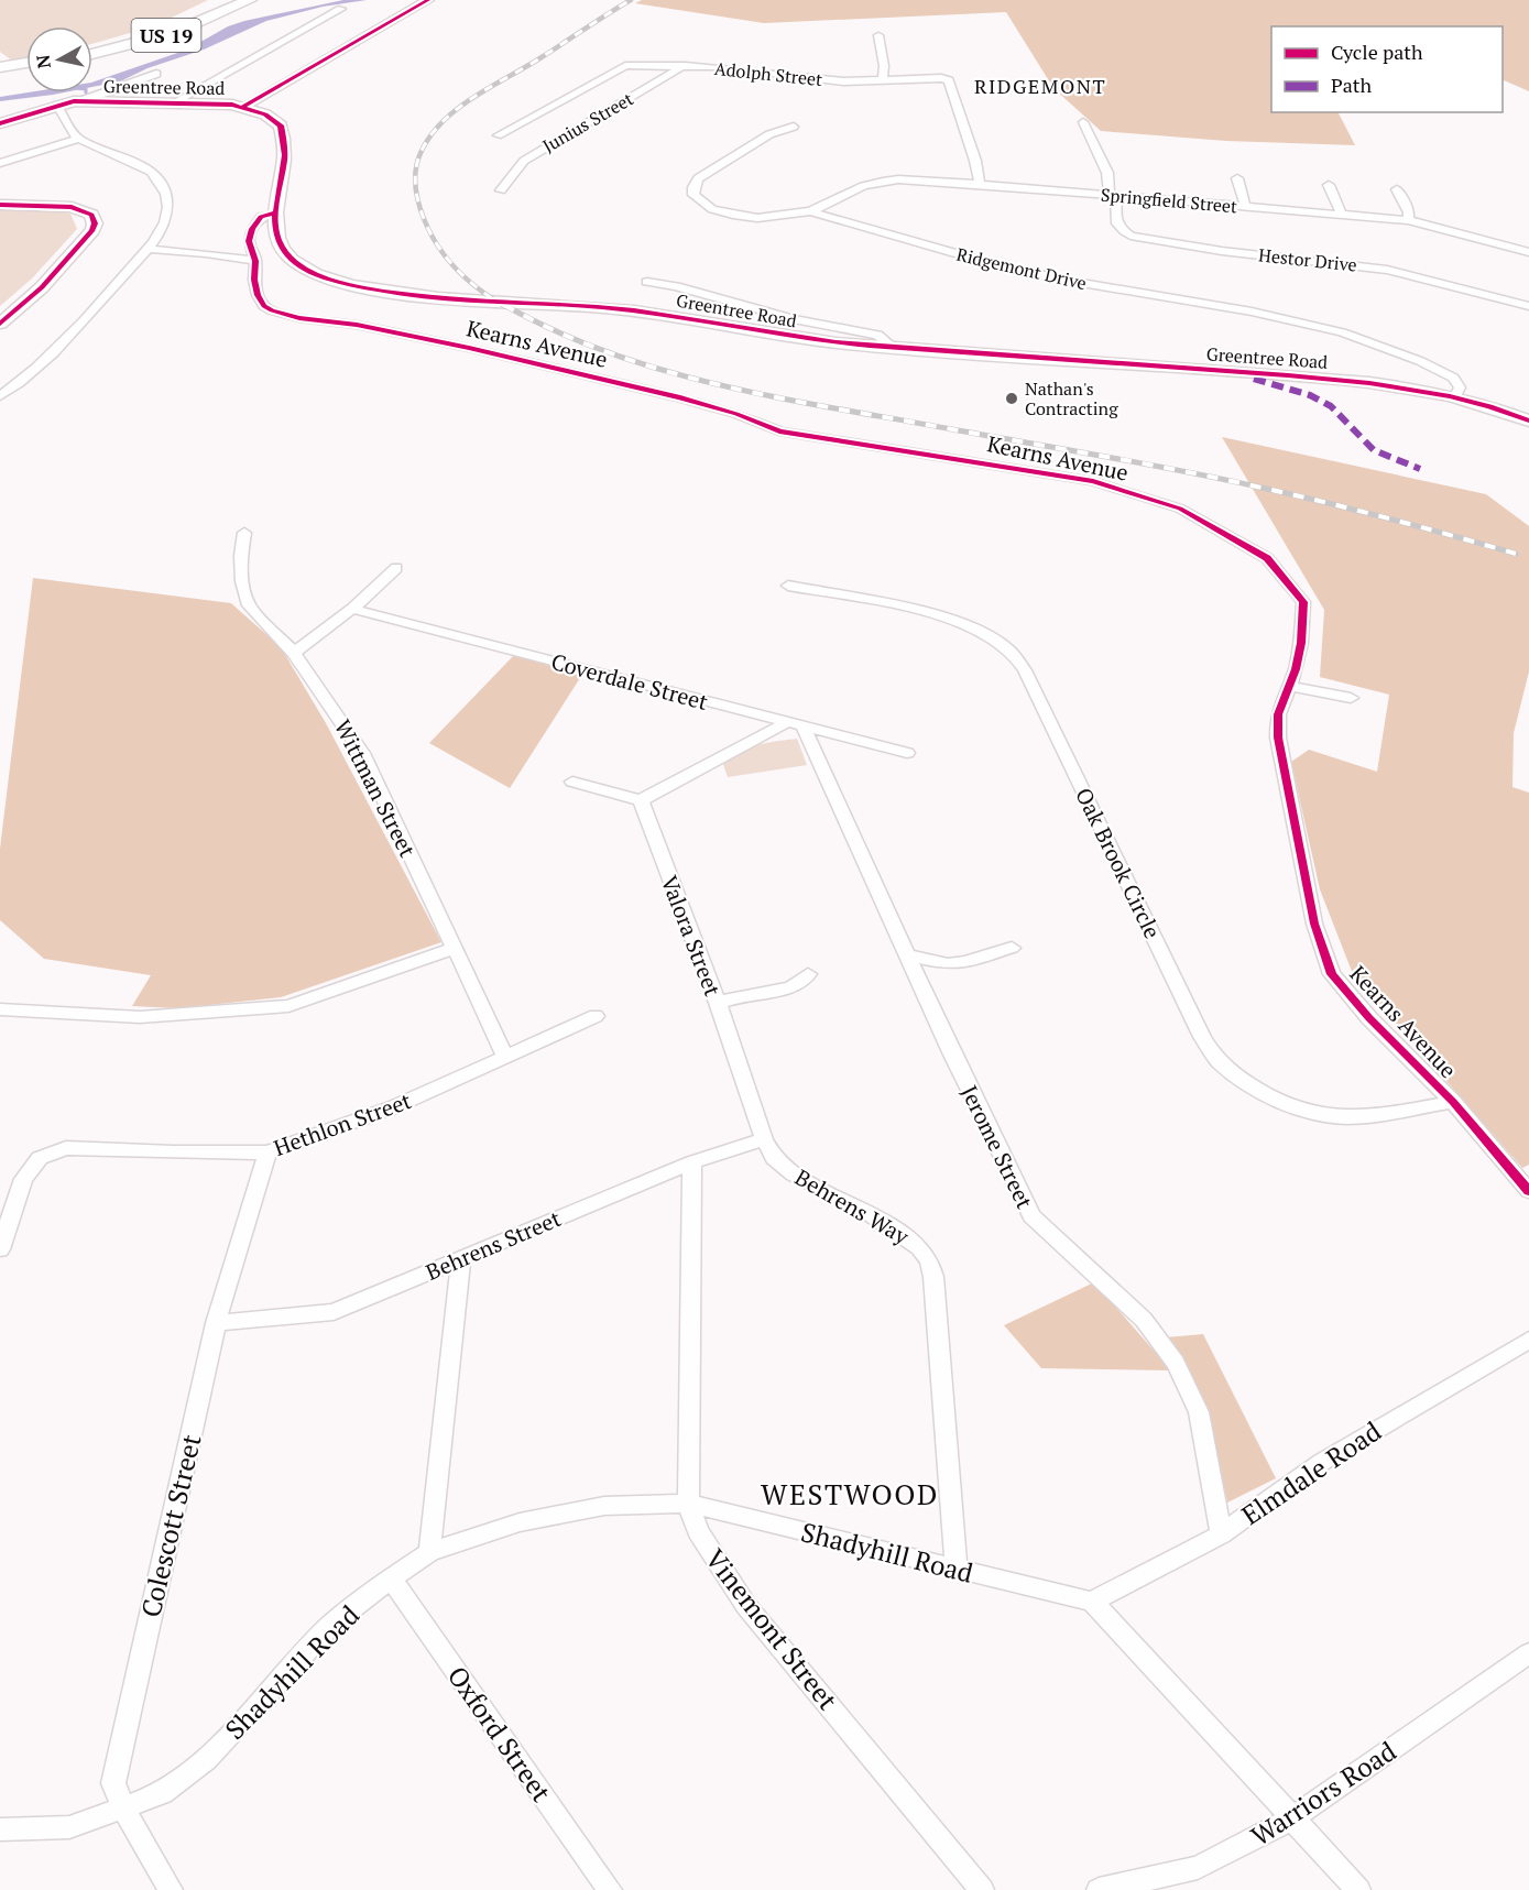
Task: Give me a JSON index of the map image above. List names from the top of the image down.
{
  "streets": {
    "highway": ["US 19"],
    "main road": ["Greentree Road"],
    "street": [
      "Adolph Street",
      "Junius Street",
      "Springfield Street",
      "Hestor Drive",
      "Ridgemont Drive",
      "Kearns Avenue",
      "Coverdale Street",
      "Wittman Street",
      "Oak Brook Circle",
      "Valora Street",
      "Hethlon Street",
      "Jerome Street",
      "Behrens Way",
      "Behrens Street",
      "Elmdale Road",
      "Colescott Street",
      "Shadyhill Road",
      "Vinemont Street",
      "Oxford Street",
      "Warriors Road"
    ]
  },
  "crossings": [
    ["Adolph Street", "Junius Street"],
    ["Adolph Street", "Springfield Street"],
    ["Greentree Road", "Ridgemont Drive"],
    ["Greentree Road", "Kearns Avenue"],
    ["Springfield Street", "Hestor Drive"],
    ["Springfield Street", "Ridgemont Drive"],
    ["Kearns Avenue", "Oak Brook Circle"],
    ["Coverdale Street", "Jerome Street"],
    ["Wittman Street", "Hethlon Street"],
    ["Valora Street", "Behrens Way"],
    ["Valora Street", "Behrens Street"],
    ["Hethlon Street", "Colescott Street"],
    ["Jerome Street", "Elmdale Road"],
    ["Behrens Way", "Behrens Street"],
    ["Behrens Way", "Shadyhill Road"],
    ["Behrens Street", "Colescott Street"],
    ["Behrens Street", "Vinemont Street"],
    ["Elmdale Road", "Shadyhill Road"],
    ["Colescott Street", "Shadyhill Road"],
    ["Shadyhill Road", "Vinemont Street"],
    ["Shadyhill Road", "Oxford Street"]
  ],
  "districts": ["RIDGEMONT", "WESTWOOD"],
  "places": ["Nathan's Contracting"],
  "legend": ["Cycle path", "Path"],
  "north": "left"
}
